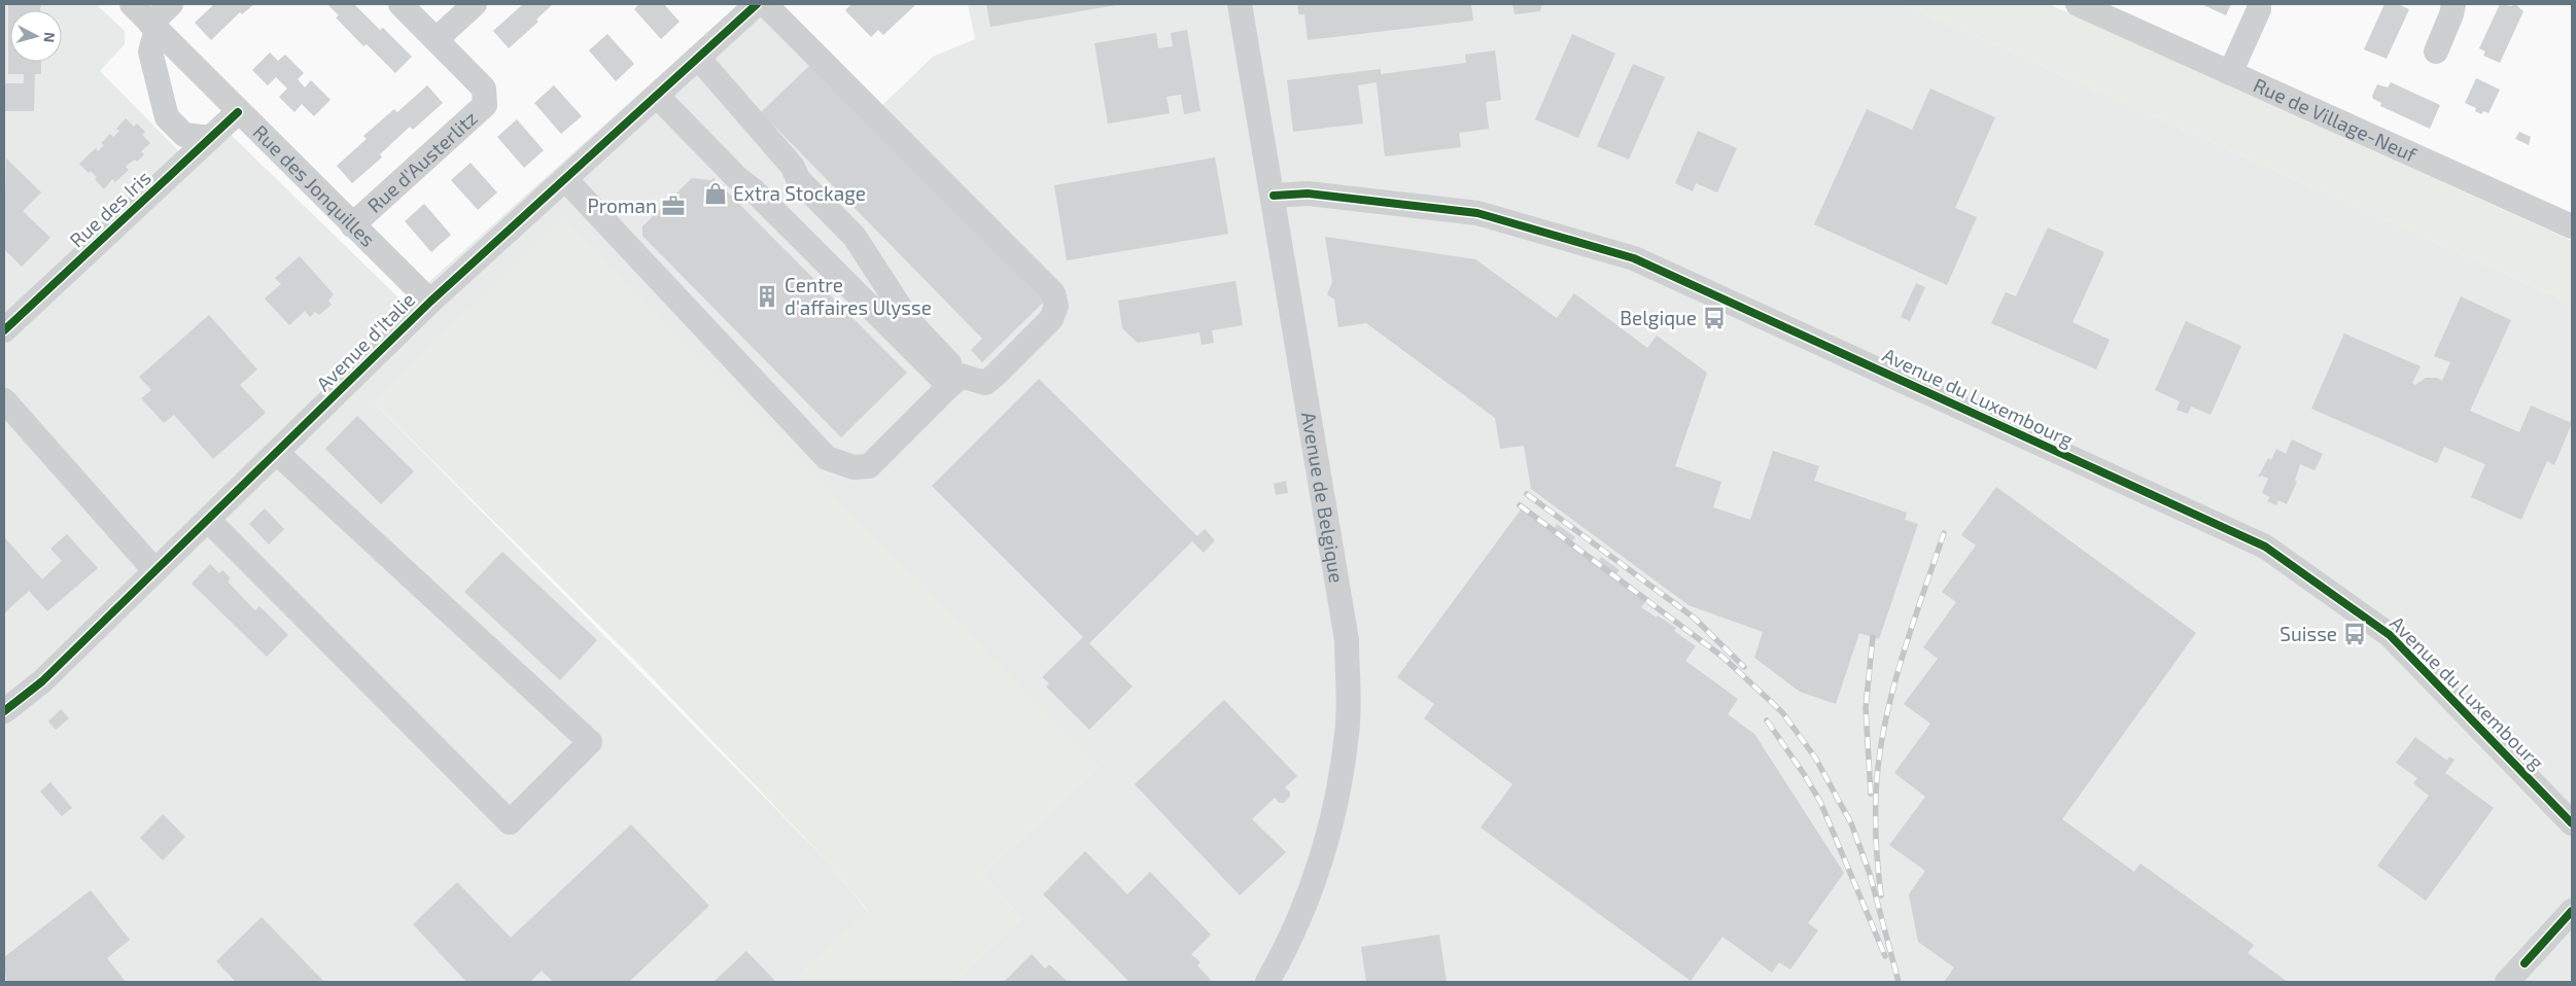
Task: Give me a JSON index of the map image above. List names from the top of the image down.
{
  "streets": {
    "street": [
      "Rue de Village-Neuf",
      "Rue d'Austerlitz",
      "Rue des Jonquilles",
      "Rue des Iris",
      "Avenue d'Italie",
      "Avenue du Luxembourg",
      "Avenue de Belgique"
    ]
  },
  "crossings": [
    ["Rue d'Austerlitz", "Rue des Jonquilles"],
    ["Rue des Jonquilles", "Rue des Iris"],
    ["Rue des Jonquilles", "Avenue d'Italie"],
    ["Avenue du Luxembourg", "Avenue de Belgique"]
  ],
  "places": {
    "shop": ["Extra Stockage"],
    "office": ["Proman"],
    "building": ["Centre d'affaires Ulysse"],
    "bus stop": ["Belgique", "Suisse"]
  },
  "north": "right"
}
